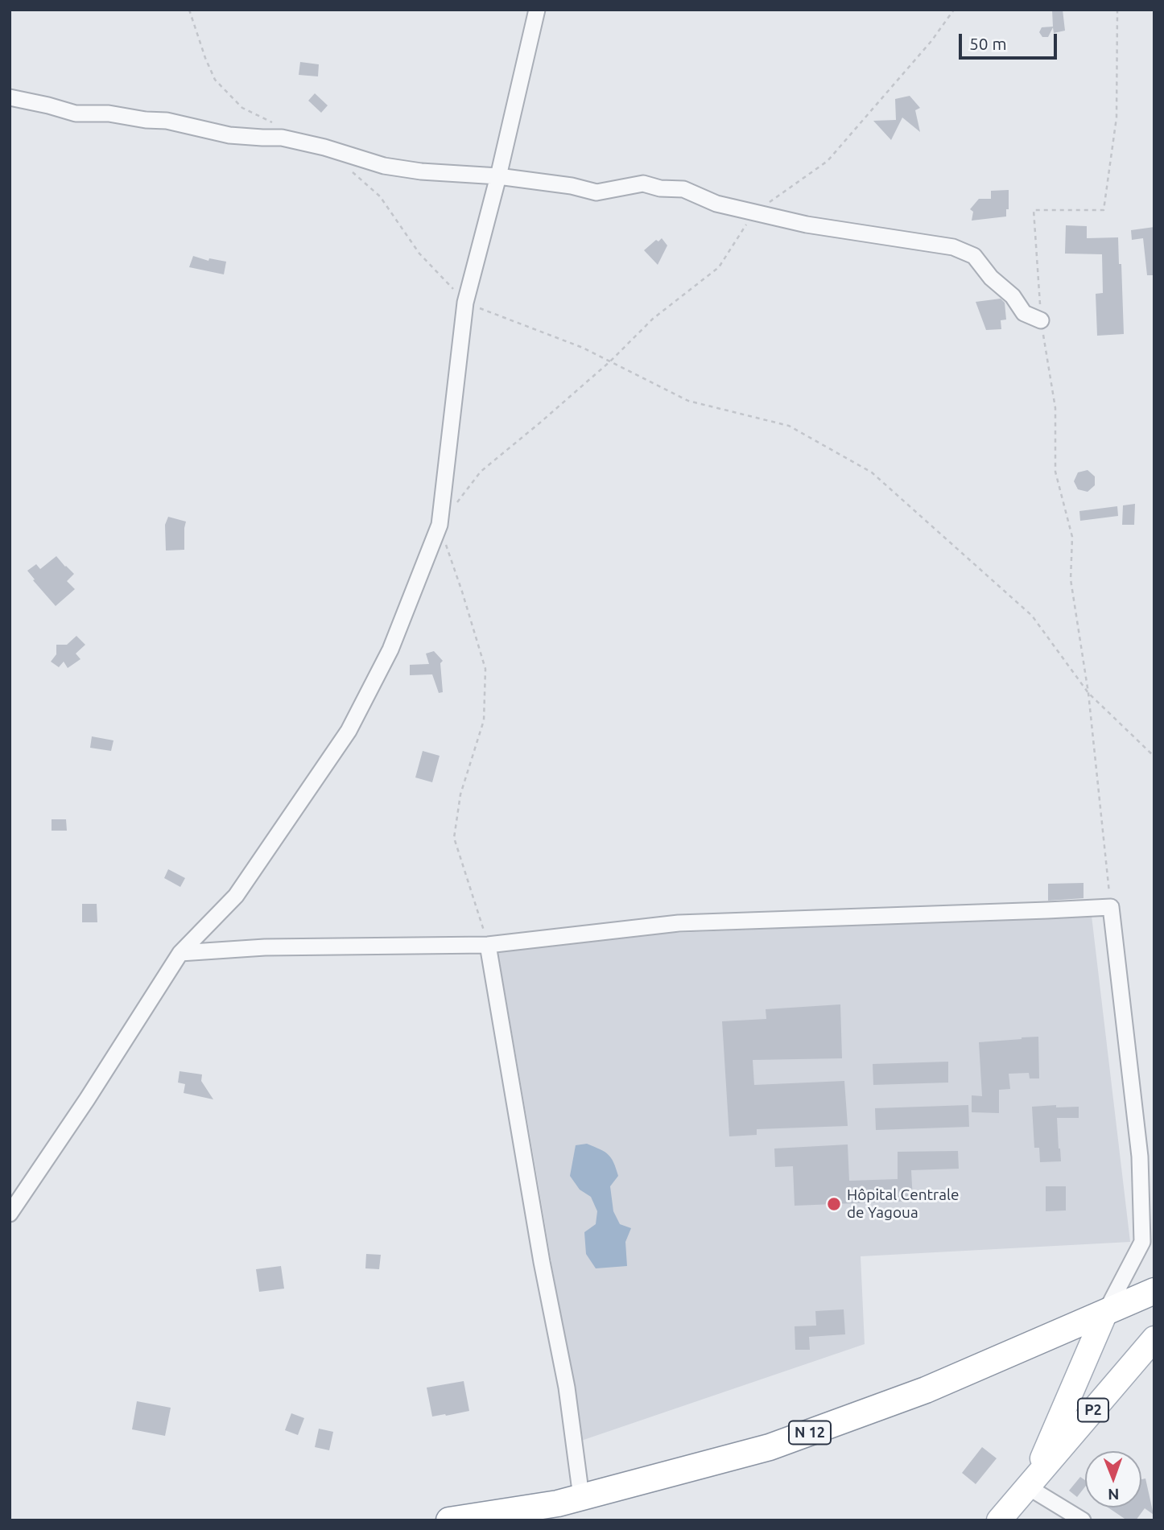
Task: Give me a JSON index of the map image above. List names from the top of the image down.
{
  "streets": {
    "highway": ["N 12"],
    "main road": ["P2"]
  },
  "crossings": [
    ["P2", "N 12"]
  ],
  "places": ["Hôpital Centrale de Yagoua"],
  "scale_bar": "50 m",
  "north": "bottom"
}
